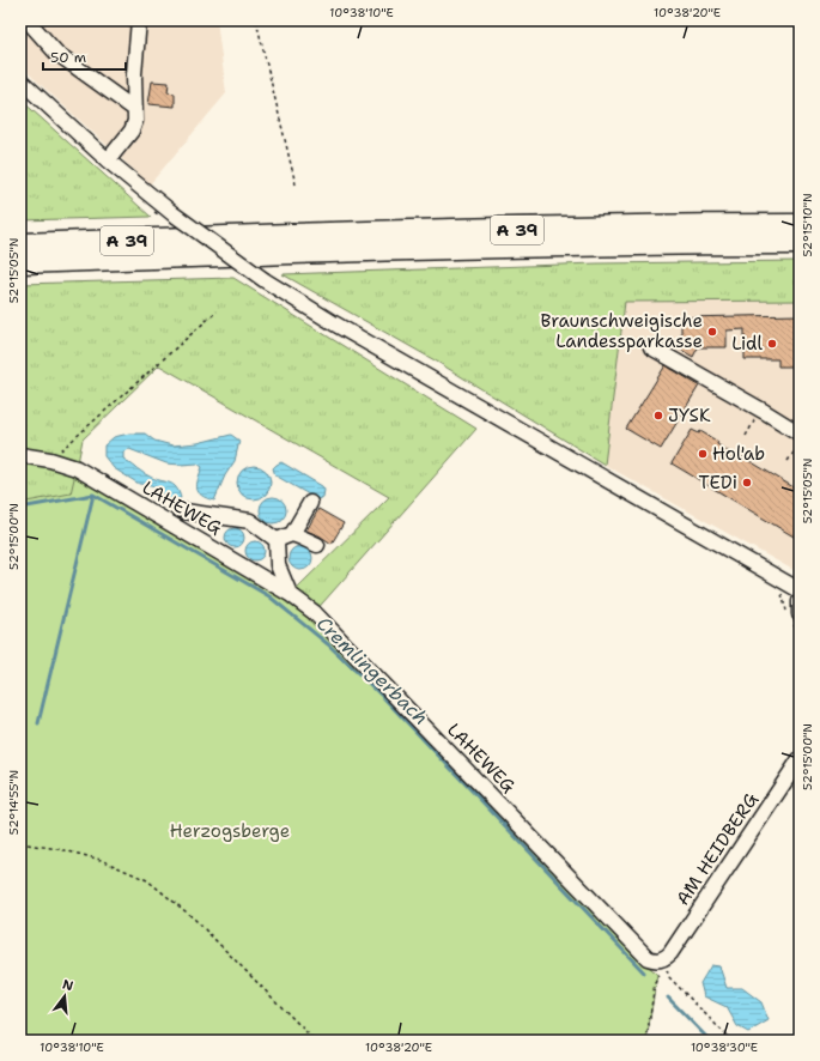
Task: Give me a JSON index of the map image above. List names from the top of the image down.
{
  "streets": {
    "highway": ["A 39"],
    "street": ["LAHEWEG", "AM HEIDBERG"]
  },
  "crossings": [
    ["LAHEWEG", "AM HEIDBERG"]
  ],
  "water": ["Cremlingerbach"],
  "parks": ["Herzogsberge"],
  "places": [
    "Braunschweigische Landessparkasse",
    "Lidl",
    "JYSK",
    "Hol'ab",
    "TEDi"
  ],
  "scale_bar": "50 m",
  "north": "top",
  "coordinates": [
    "10°38'10\"E",
    "10°38'20\"E",
    "52°15'10\"N",
    "52°15'05\"N",
    "52°15'00\"N",
    "52°14'55\"N",
    "10°38'30\"E"
  ]
}
